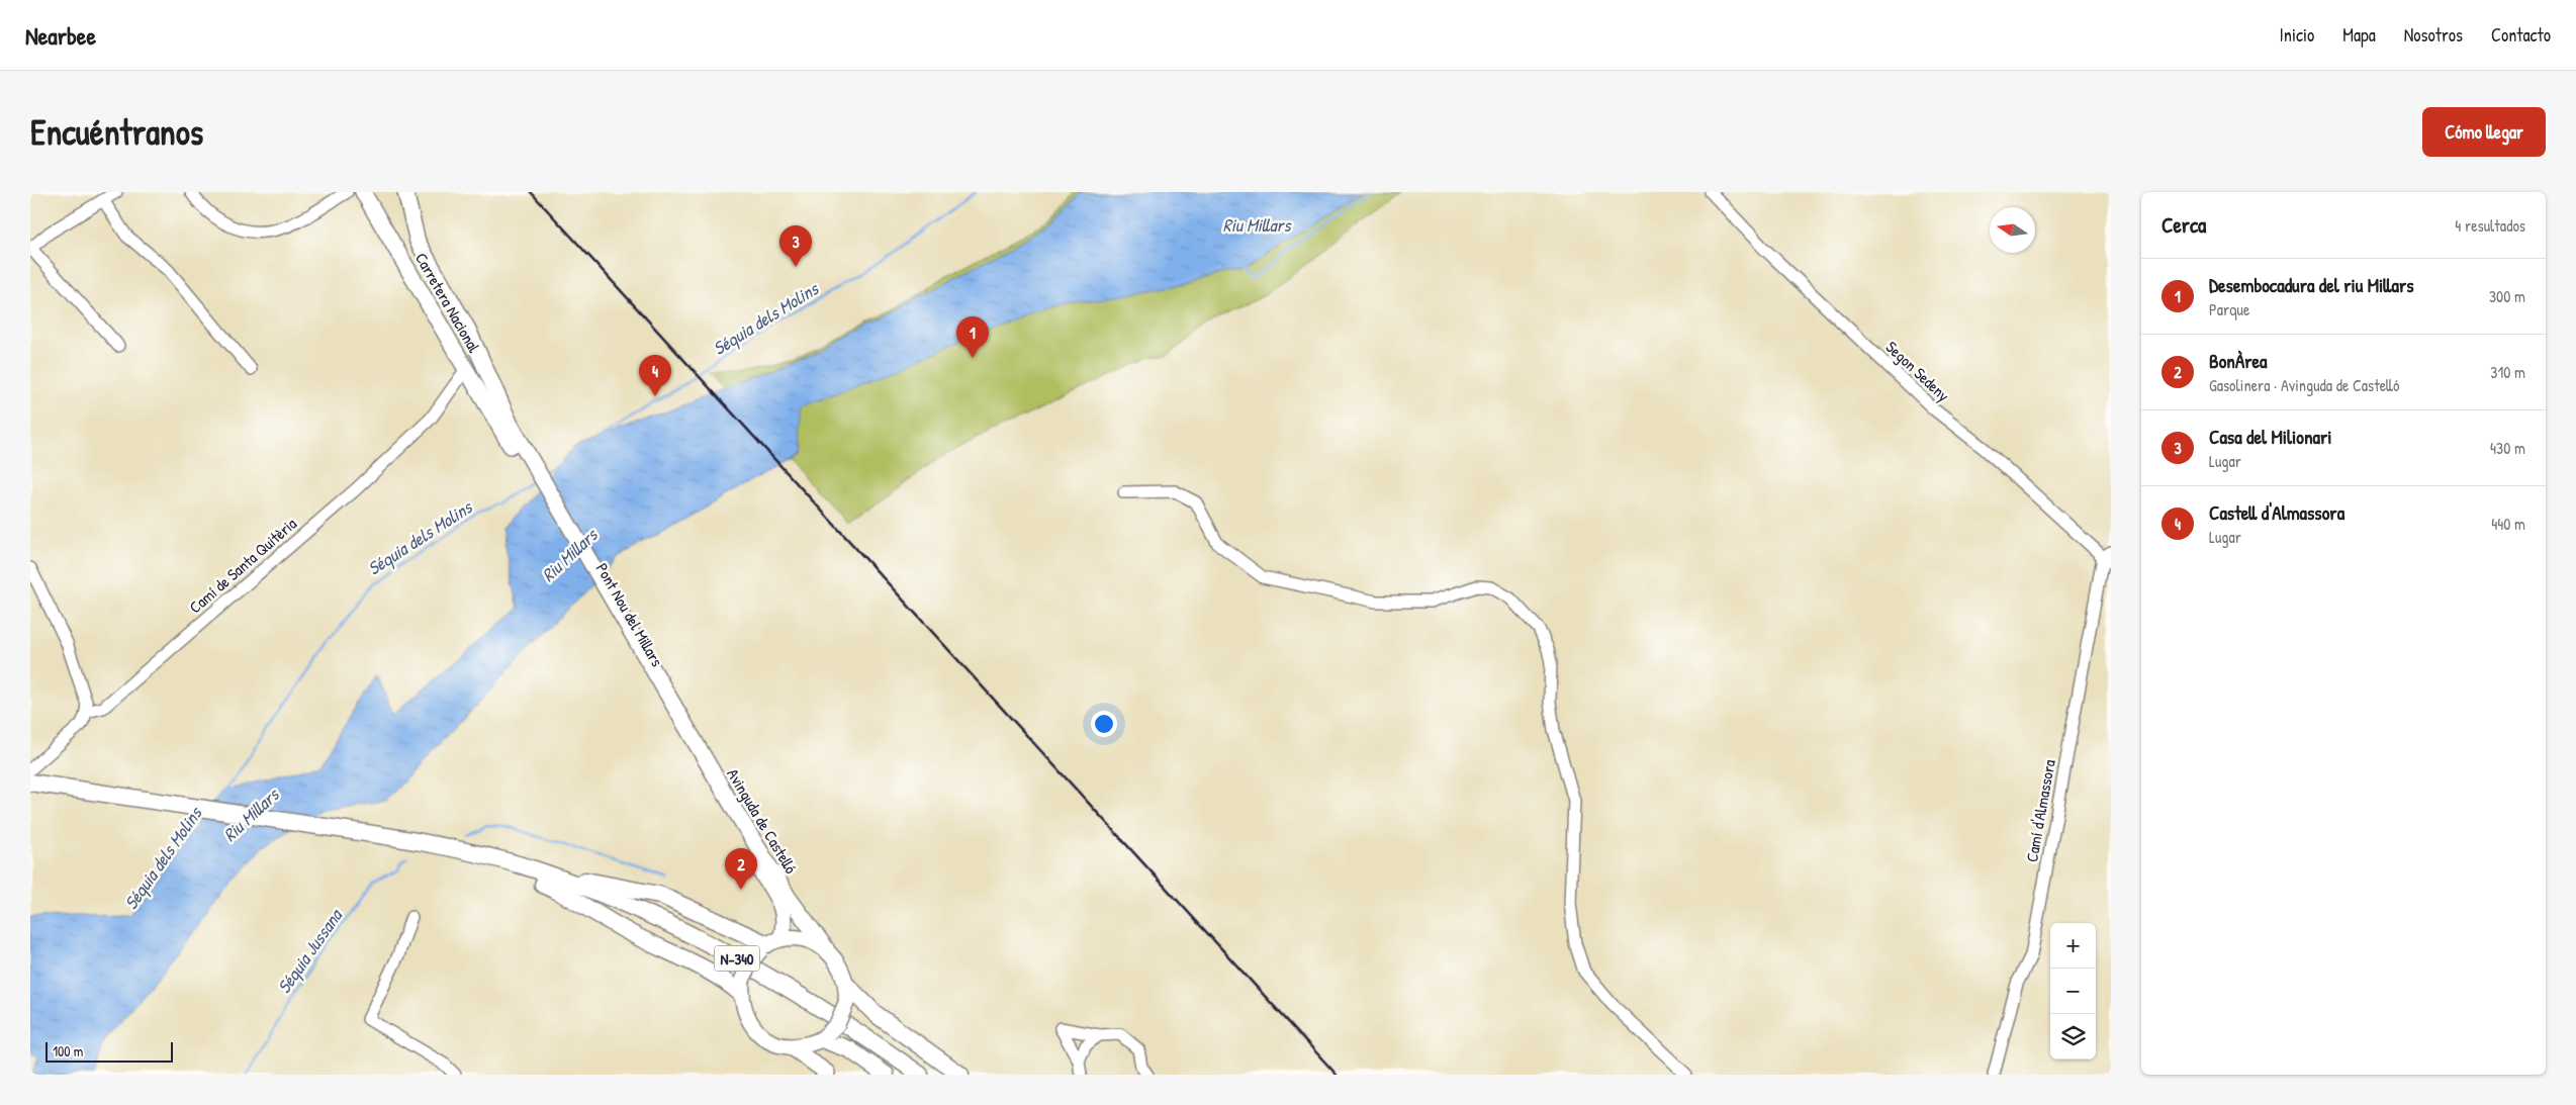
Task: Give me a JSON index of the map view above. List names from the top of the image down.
{
  "streets": {
    "highway": ["N-340"],
    "main road": ["Carretera Nacional", "Pont Nou del Millars", "Avinguda de Castelló"],
    "street": ["Segon Sedeny", "Camí de Santa Quitèria", "Camí d'Almassora"]
  },
  "crossings": [
    ["Carretera Nacional", "Camí de Santa Quitèria"],
    ["Carretera Nacional", "Pont Nou del Millars"],
    ["Segon Sedeny", "Camí d'Almassora"],
    ["Pont Nou del Millars", "Avinguda de Castelló"]
  ],
  "water": ["Riu Millars", "Séquia dels Molins", "Séquia Jussana"],
  "scale_bar": "100 m",
  "north": "left",
  "page": {
    "header": "Nearbee",
    "nav": [
      "Inicio",
      "Mapa",
      "Nosotros",
      "Contacto"
    ],
    "buttons": "Cómo llegar",
    "title": "Encuéntranos",
    "heading": ["Cerca", "4 resultados"],
    "pins": [
      "3",
      "1",
      "4",
      "2"
    ],
    "list": [
      {
        "mark": "1",
        "name": "Desembocadura del riu Millars",
        "note": "Parque",
        "value": "300 m"
      },
      {
        "mark": "2",
        "name": "BonÀrea",
        "note": "Gasolinera · Avinguda de Castelló",
        "value": "310 m"
      },
      {
        "mark": "3",
        "name": "Casa del Milionari",
        "note": "Lugar",
        "value": "430 m"
      },
      {
        "mark": "4",
        "name": "Castell d'Almassora",
        "note": "Lugar",
        "value": "440 m"
      }
    ],
    "map_buttons": ["+", "−"],
    "scale": "100 m"
  }
}
